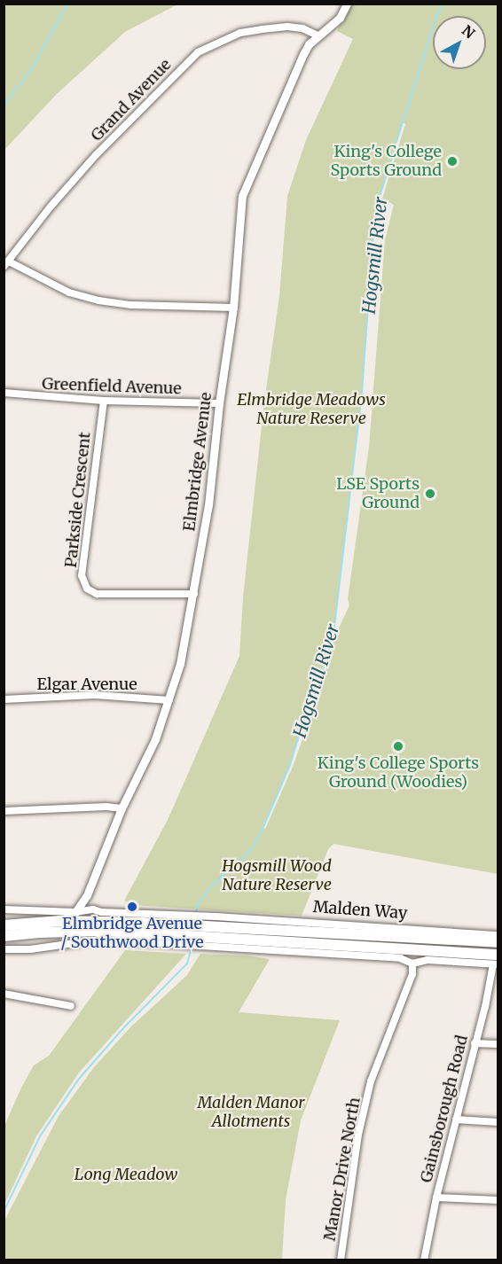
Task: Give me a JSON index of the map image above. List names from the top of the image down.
{
  "streets": {
    "highway": ["Malden Way"],
    "street": [
      "Grand Avenue",
      "Greenfield Avenue",
      "Elmbridge Avenue",
      "Parkside Crescent",
      "Elgar Avenue",
      "Gainsborough Road",
      "Manor Drive North"
    ]
  },
  "crossings": [
    ["Grand Avenue", "Elmbridge Avenue"],
    ["Greenfield Avenue", "Elmbridge Avenue"],
    ["Greenfield Avenue", "Parkside Crescent"],
    ["Elmbridge Avenue", "Parkside Crescent"],
    ["Elmbridge Avenue", "Elgar Avenue"],
    ["Elmbridge Avenue", "Malden Way"]
  ],
  "water": ["Hogsmill River"],
  "parks": [
    "Elmbridge Meadows Nature Reserve",
    "Hogsmill Wood Nature Reserve",
    "Malden Manor Allotments",
    "Long Meadow"
  ],
  "places": [
    "King's College Sports Ground",
    "LSE Sports Ground",
    "King's College Sports Ground (Woodies)",
    "Elmbridge Avenue / Southwood Drive"
  ],
  "north": "top right"
}
